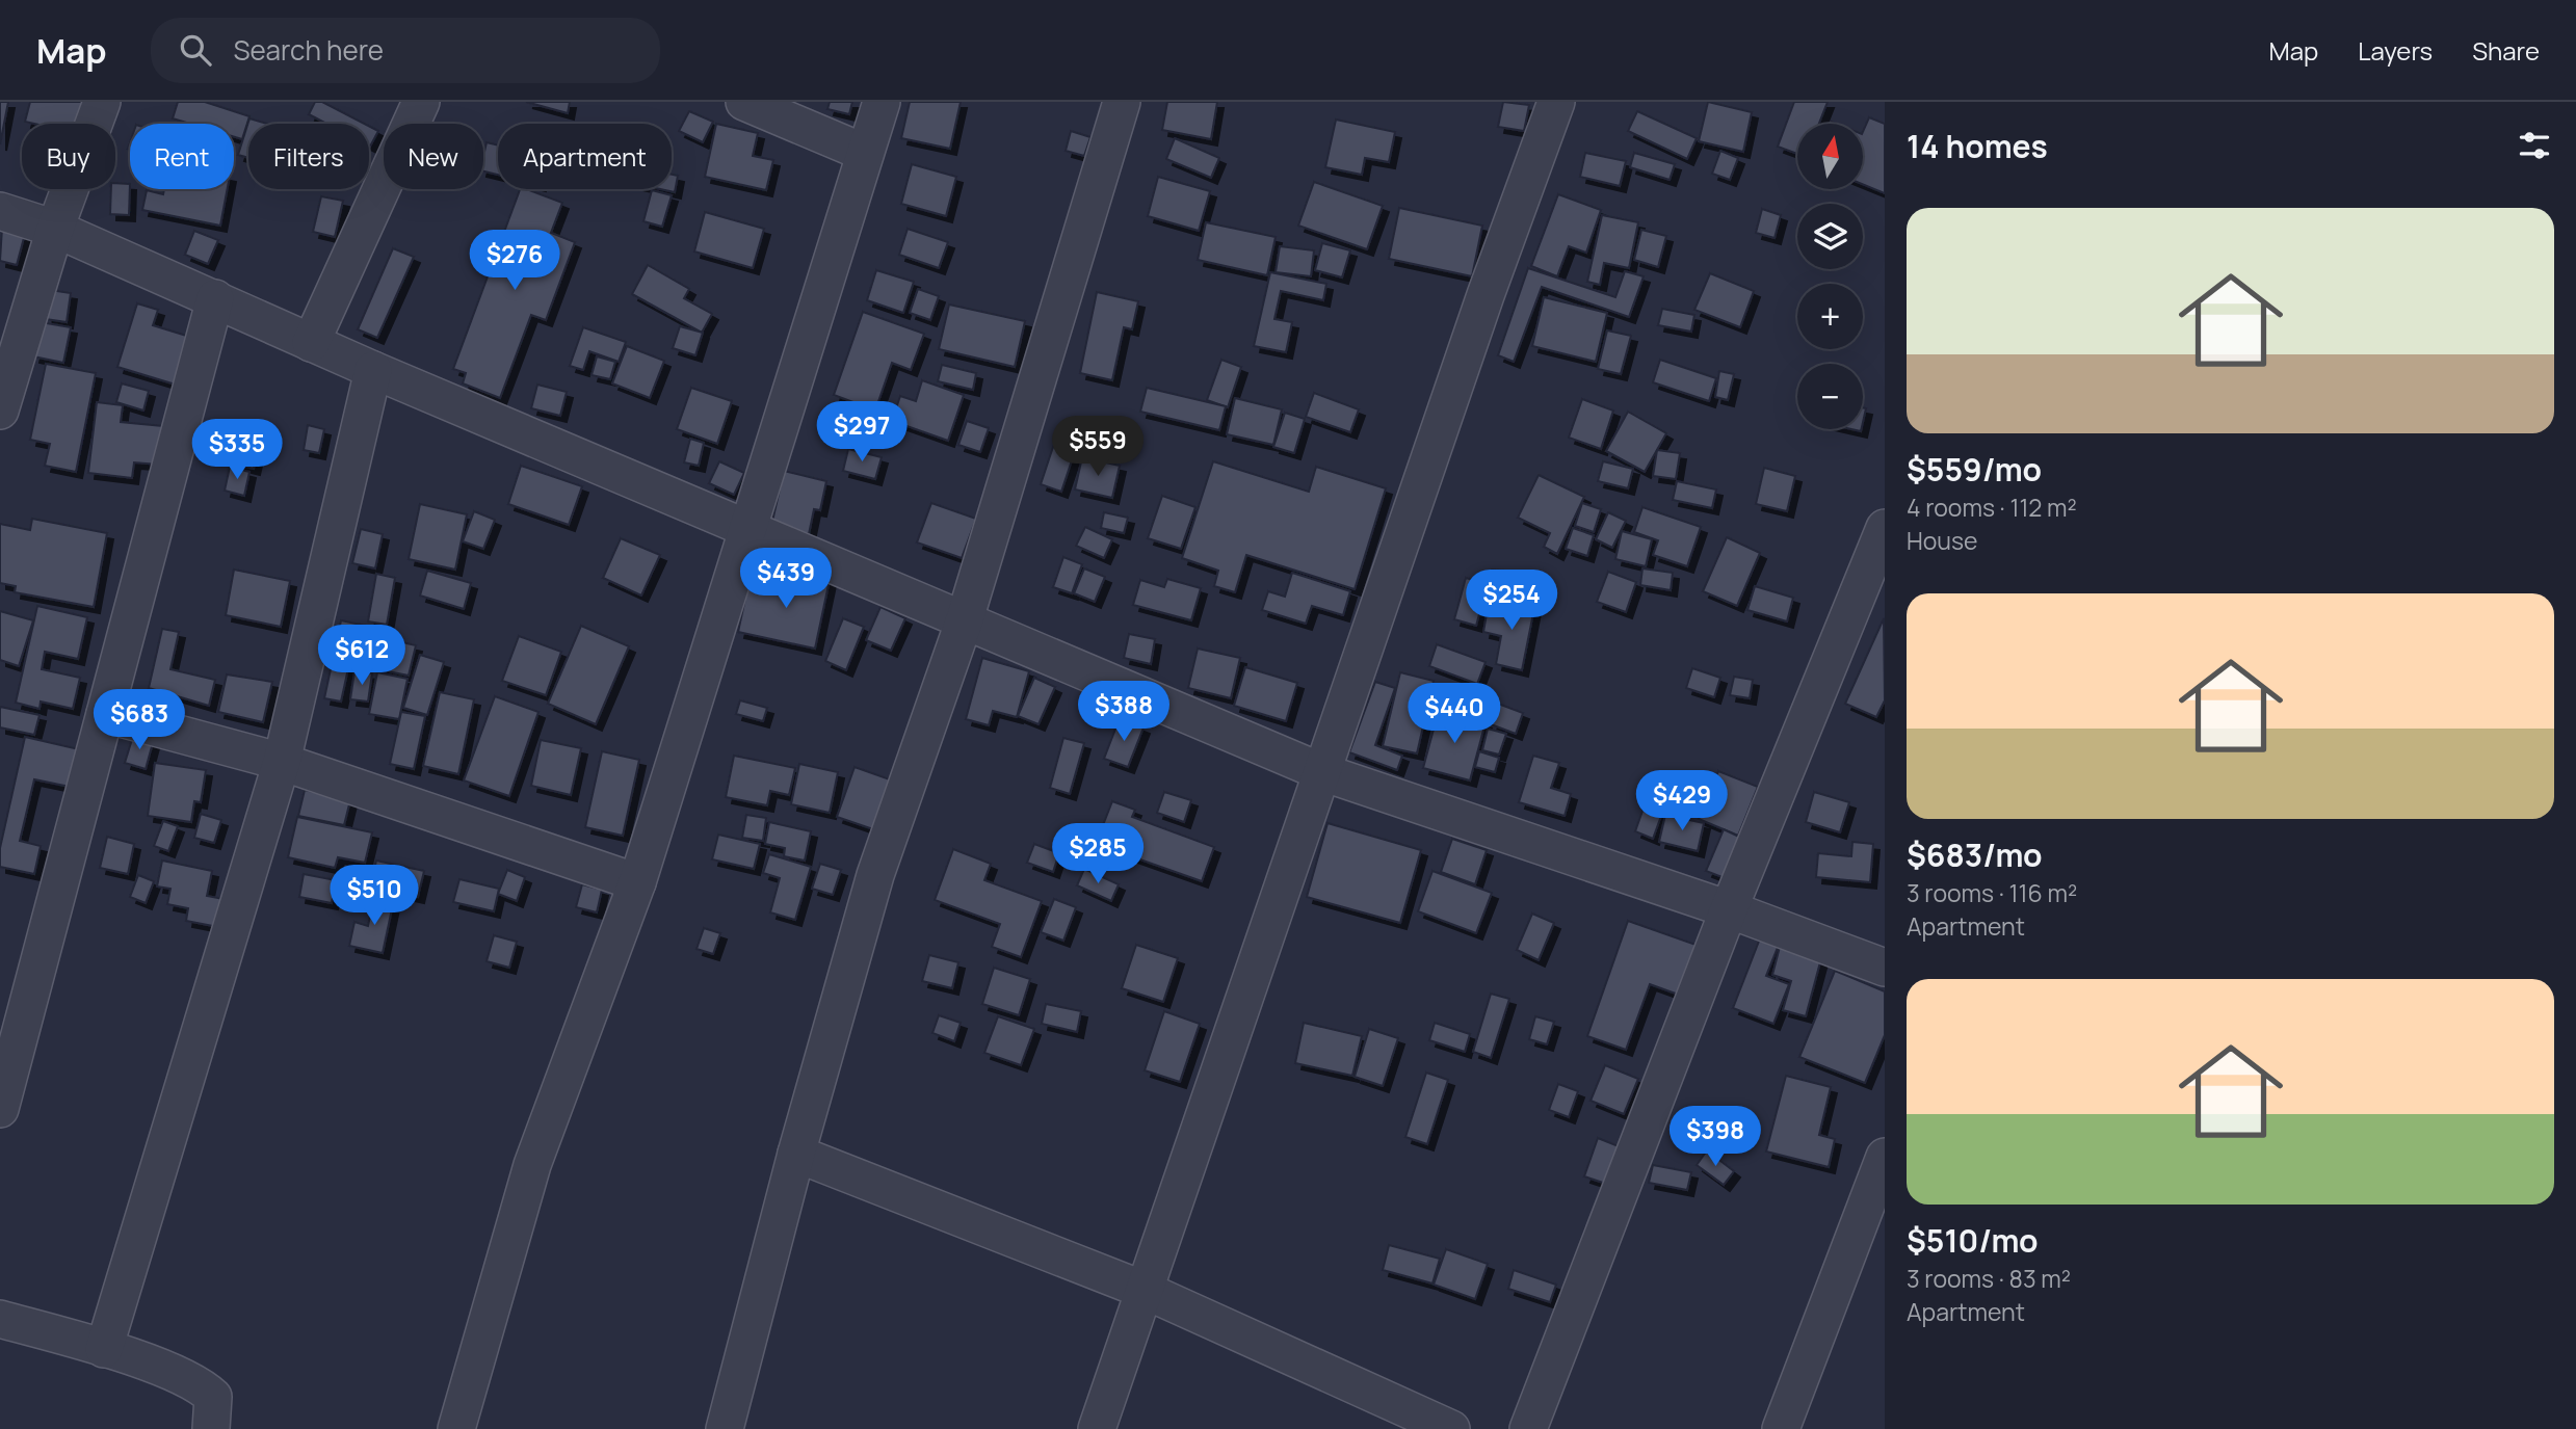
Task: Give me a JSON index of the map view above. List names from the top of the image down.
{
  "north": "top",
  "page": {
    "header": "Map",
    "search": "Search here",
    "nav": ["Map", "Layers", "Share"],
    "heading": "14 homes",
    "map_buttons": ["+", "−"],
    "chip": [
      "Buy",
      "Rent",
      "Filters",
      "New",
      "Apartment"
    ],
    "list": [
      {
        "name": "$559/mo",
        "note": "4 rooms · 112 m² · House"
      },
      {
        "name": "$683/mo",
        "note": "3 rooms · 116 m² · Apartment"
      },
      {
        "name": "$510/mo",
        "note": "3 rooms · 83 m² · Apartment"
      }
    ],
    "price": [
      "$276",
      "$297",
      "$559",
      "$335",
      "$439",
      "$254",
      "$612",
      "$388",
      "$440",
      "$683",
      "$429",
      "$285",
      "$510",
      "$398"
    ]
  }
}
